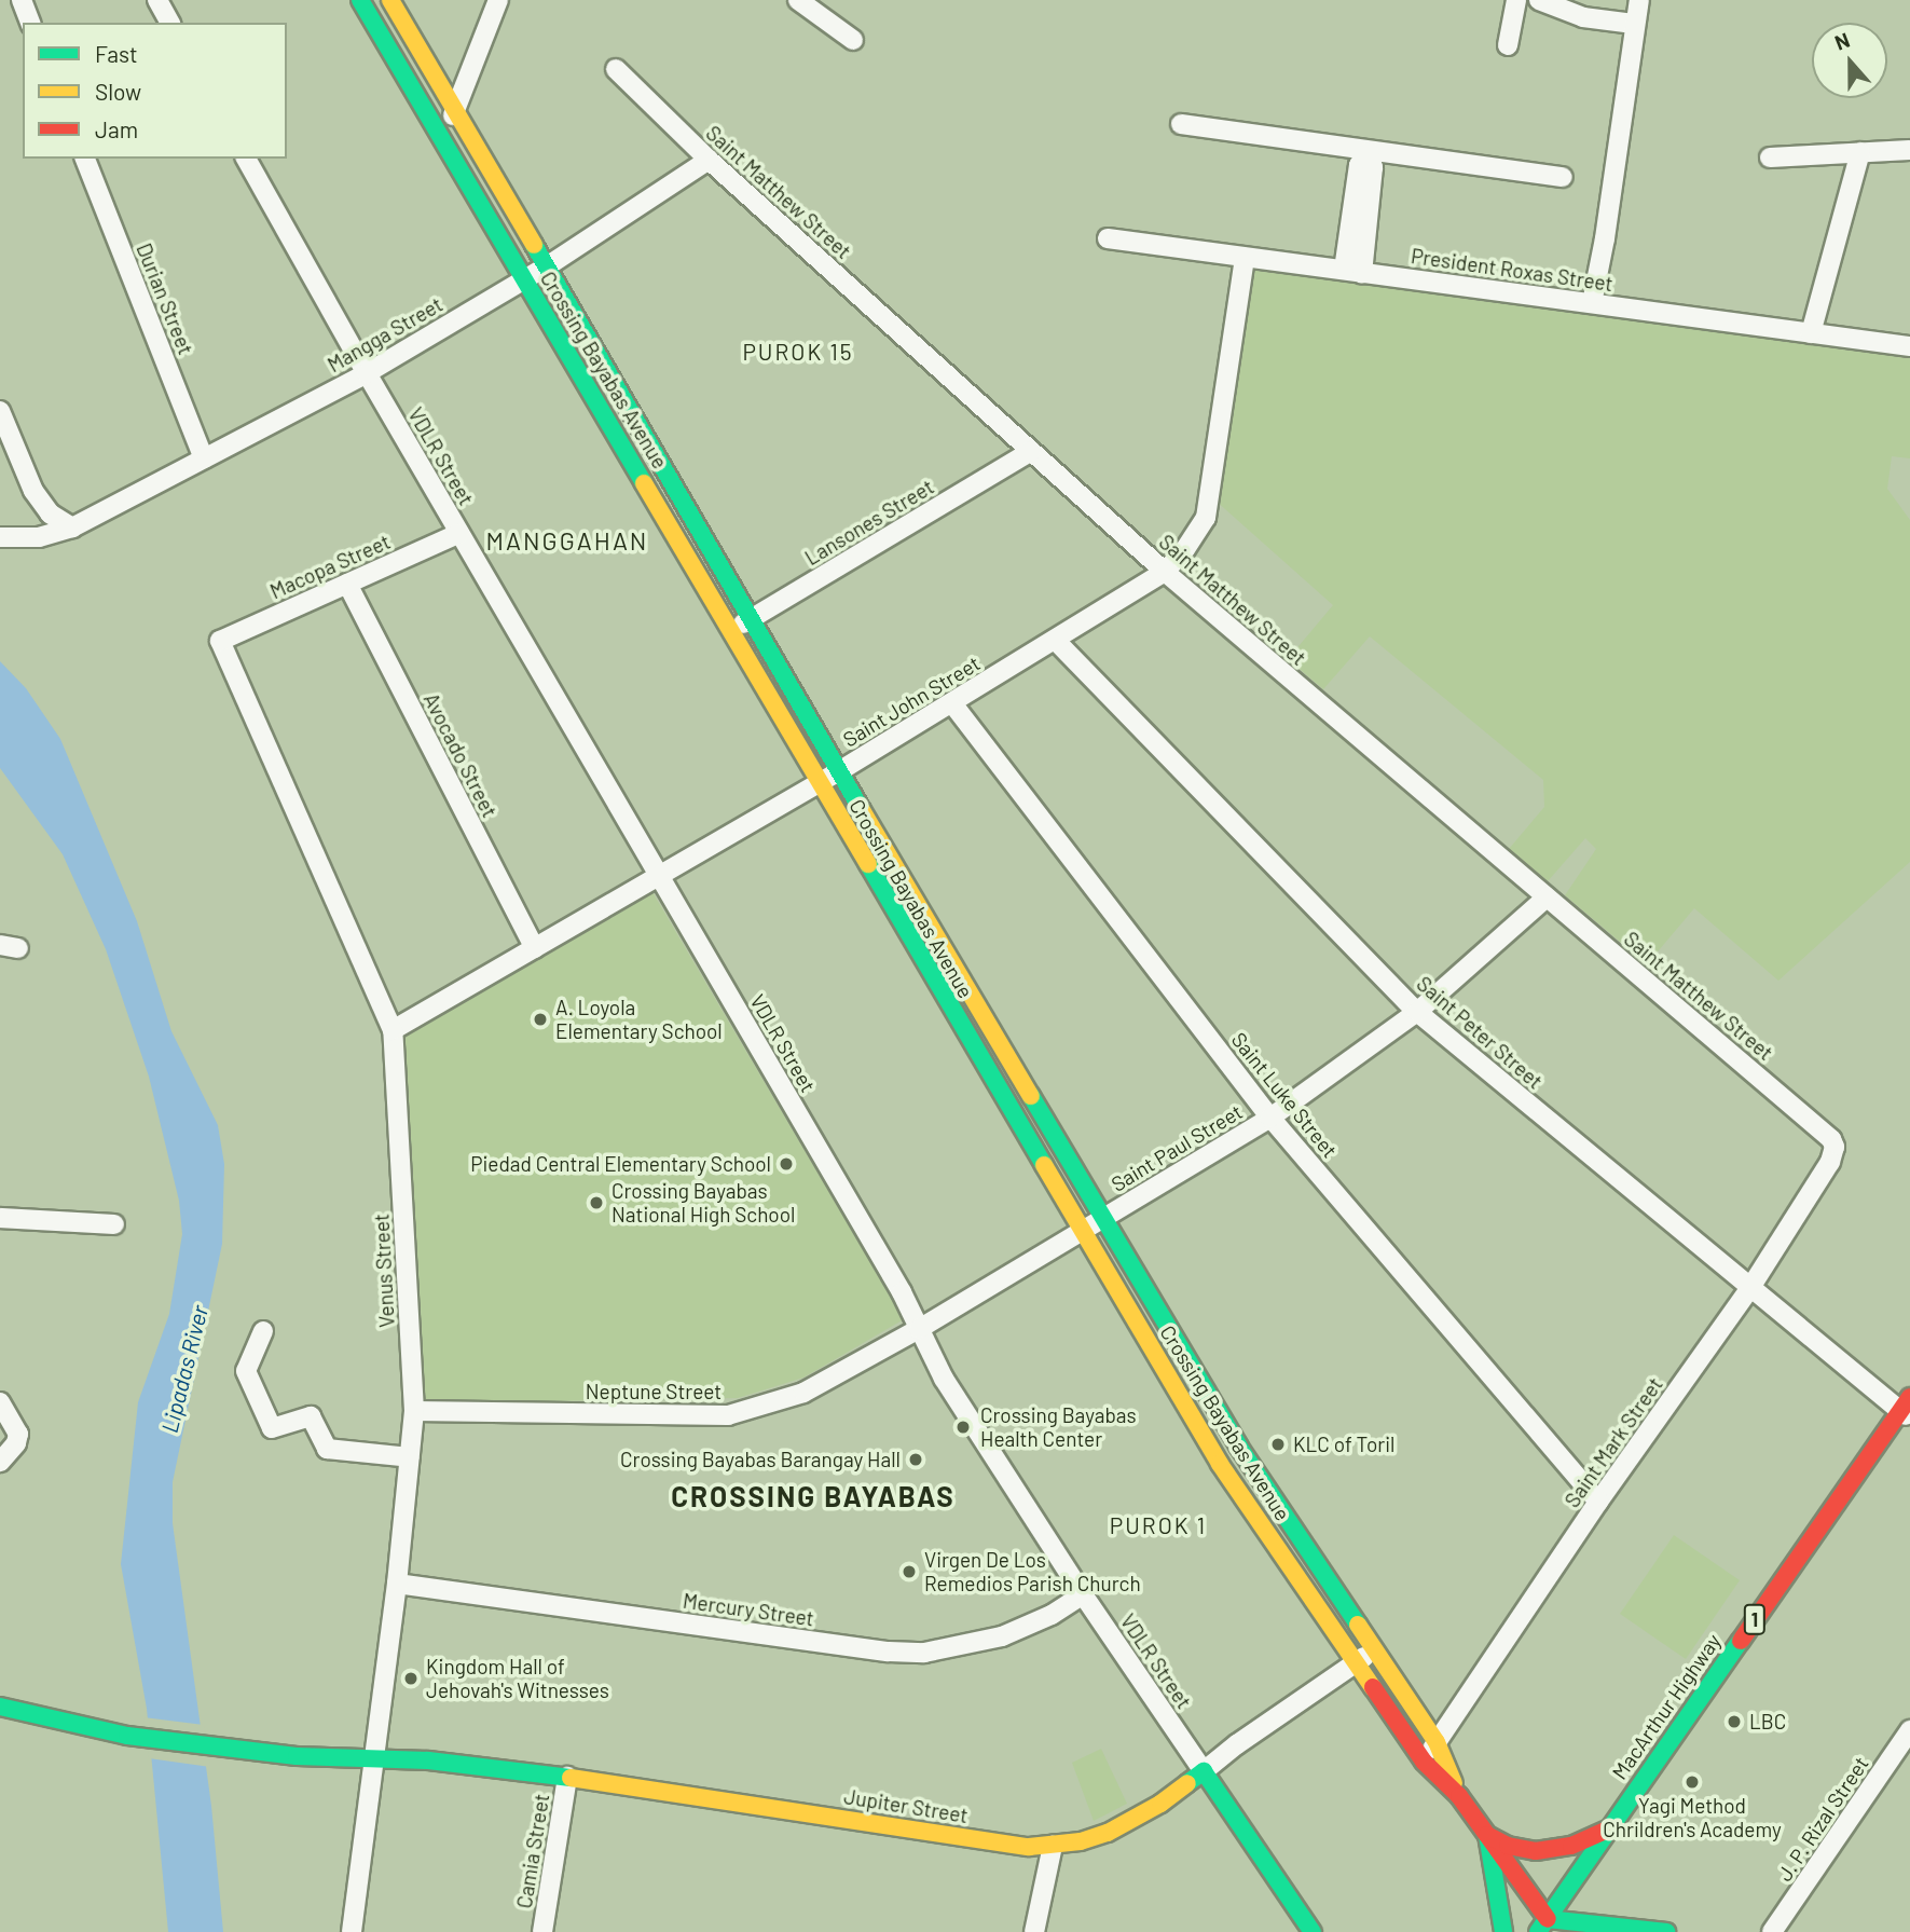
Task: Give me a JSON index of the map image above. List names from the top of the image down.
{
  "streets": {
    "main road": [
      "Crossing Bayabas Avenue",
      "VDLR Street",
      "1",
      "MacArthur Highway",
      "Jupiter Street"
    ],
    "street": [
      "Saint Matthew Street",
      "President Roxas Street",
      "Durian Street",
      "Mangga Street",
      "Lansones Street",
      "Macopa Street",
      "Saint John Street",
      "Avocado Street",
      "Saint Peter Street",
      "Saint Luke Street",
      "Saint Paul Street",
      "Venus Street",
      "Neptune Street",
      "Saint Mark Street",
      "Mercury Street",
      "J. P. Rizal Street",
      "Camia Street"
    ]
  },
  "crossings": [
    ["Saint Matthew Street", "Mangga Street"],
    ["Saint Matthew Street", "Lansones Street"],
    ["Saint Matthew Street", "Saint John Street"],
    ["Saint Matthew Street", "Saint Paul Street"],
    ["Saint Matthew Street", "Saint Mark Street"],
    ["President Roxas Street", "Saint John Street"],
    ["Durian Street", "Mangga Street"],
    ["Mangga Street", "Crossing Bayabas Avenue"],
    ["Mangga Street", "VDLR Street"],
    ["Crossing Bayabas Avenue", "Lansones Street"],
    ["Crossing Bayabas Avenue", "Saint John Street"],
    ["Crossing Bayabas Avenue", "Saint Paul Street"],
    ["Crossing Bayabas Avenue", "Saint Mark Street"],
    ["Crossing Bayabas Avenue", "MacArthur Highway"],
    ["Crossing Bayabas Avenue", "Jupiter Street"],
    ["VDLR Street", "Macopa Street"],
    ["VDLR Street", "Saint John Street"],
    ["VDLR Street", "Saint Paul Street"],
    ["VDLR Street", "Neptune Street"],
    ["VDLR Street", "Mercury Street"],
    ["VDLR Street", "Jupiter Street"],
    ["Macopa Street", "Avocado Street"],
    ["Macopa Street", "Venus Street"],
    ["Saint John Street", "Avocado Street"],
    ["Saint John Street", "Saint Peter Street"],
    ["Saint John Street", "Saint Luke Street"],
    ["Saint John Street", "Venus Street"],
    ["Saint Peter Street", "Saint Paul Street"],
    ["Saint Peter Street", "Saint Mark Street"],
    ["Saint Peter Street", "MacArthur Highway"],
    ["Saint Luke Street", "Saint Paul Street"],
    ["Saint Luke Street", "Saint Mark Street"],
    ["Saint Paul Street", "Neptune Street"],
    ["Venus Street", "Neptune Street"],
    ["Venus Street", "Mercury Street"],
    ["Venus Street", "Jupiter Street"],
    ["Jupiter Street", "Camia Street"]
  ],
  "districts": [
    "PUROK 15",
    "MANGGAHAN",
    "CROSSING BAYABAS",
    "PUROK 1"
  ],
  "water": ["Lipadas River"],
  "places": [
    "A. Loyola Elementary School",
    "Piedad Central Elementary School",
    "Crossing Bayabas National High School",
    "Crossing Bayabas Health Center",
    "KLC of Toril",
    "Crossing Bayabas Barangay Hall",
    "Virgen De Los Remedios Parish Church",
    "Kingdom Hall of Jehovah's Witnesses",
    "LBC",
    "Yagi Method Chrildren's Academy"
  ],
  "legend": ["Fast", "Slow", "Jam"],
  "north": "top"
}
